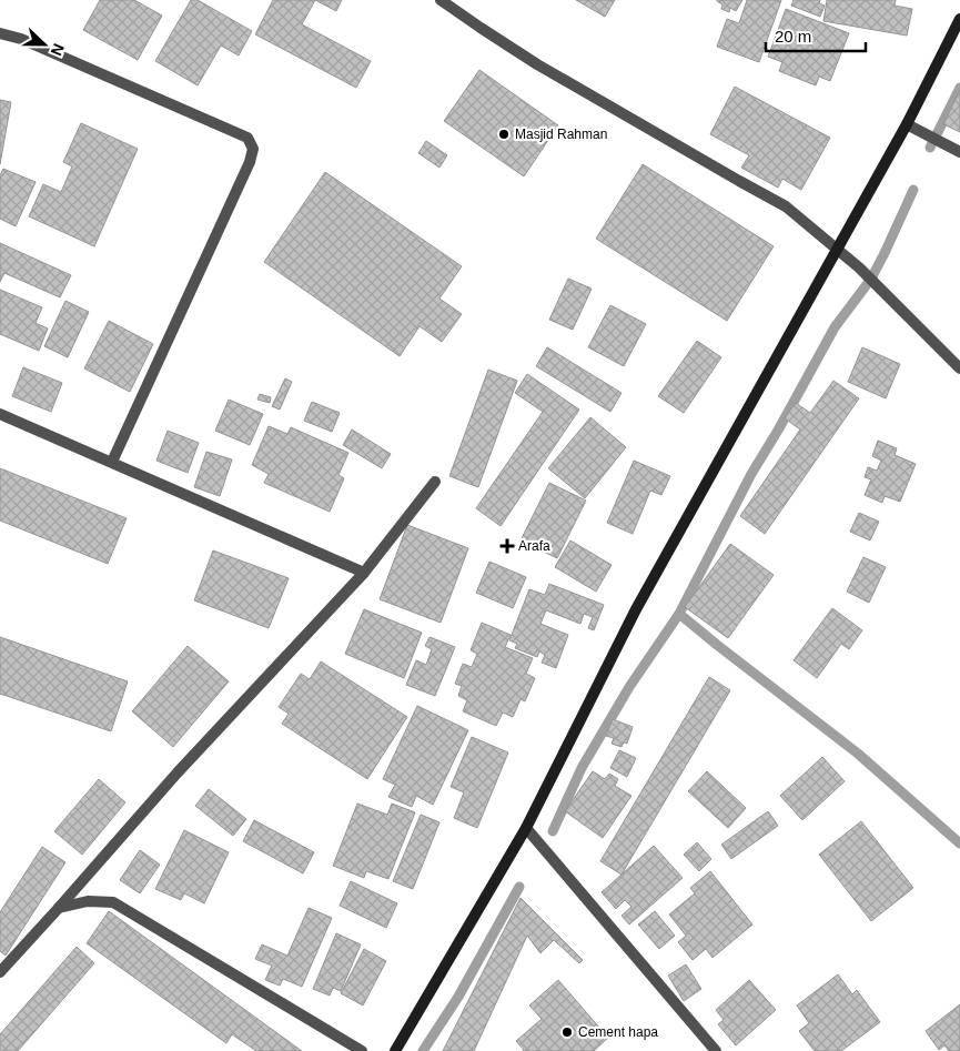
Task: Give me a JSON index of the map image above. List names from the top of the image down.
{
  "places": {
    "other": ["Masjid Rahman", "Cement hapa"],
    "health": ["Arafa"]
  },
  "scale_bar": "20 m",
  "north": "right"
}
